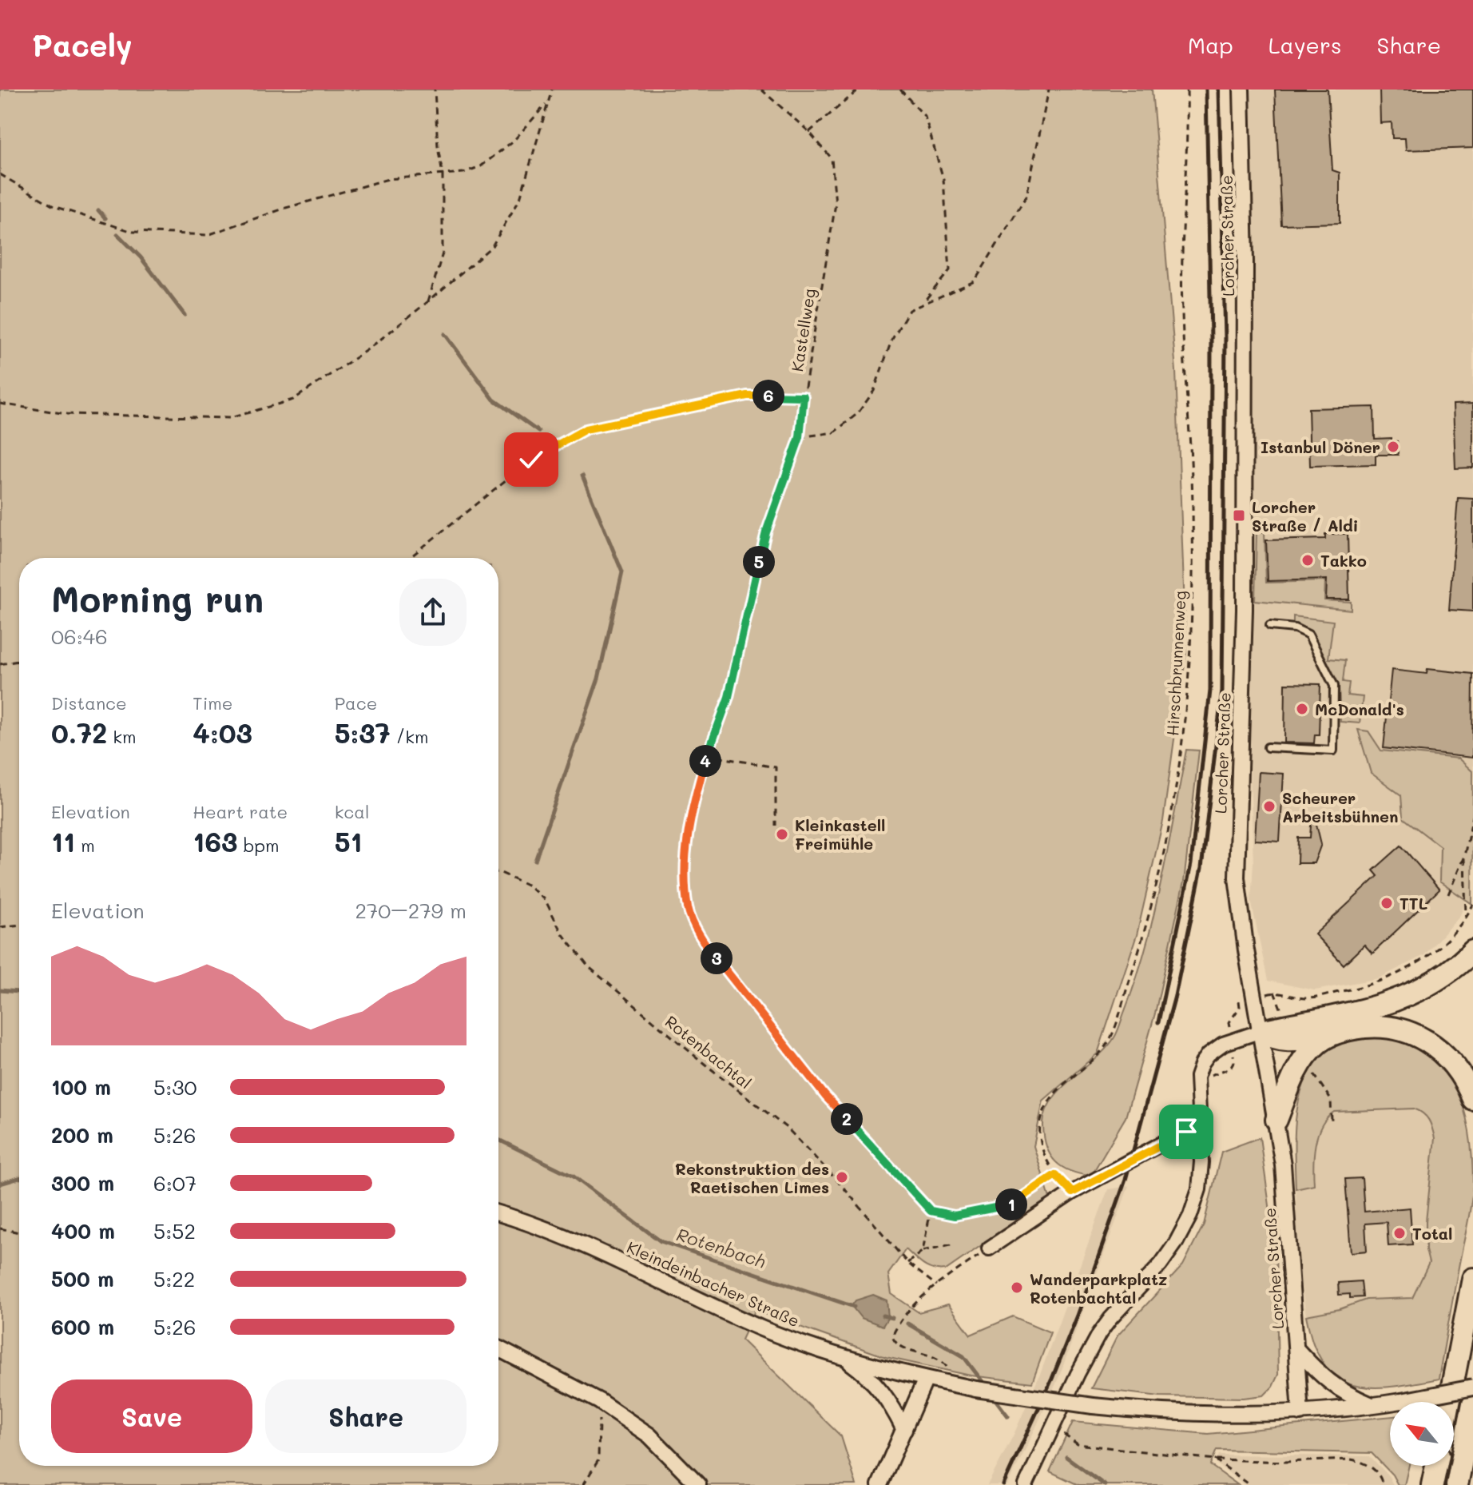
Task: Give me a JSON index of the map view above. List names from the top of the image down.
{
  "streets": {
    "street": ["Lorcher Straße", "Kleindeinbacher Straße"],
    "path": ["Kastellweg", "Hirschbrunnenweg", "Rotenbachtal"]
  },
  "crossings": [
    ["Lorcher Straße", "Kleindeinbacher Straße"]
  ],
  "water": ["Rotenbach"],
  "places": {
    "other": [
      "Istanbul Döner",
      "Takko",
      "McDonald's",
      "Scheurer Arbeitsbühnen",
      "Kleinkastell Freimühle",
      "TTL",
      "Rekonstruktion des Raetischen Limes",
      "Total",
      "Wanderparkplatz Rotenbachtal"
    ],
    "transit": ["Lorcher Straße / Aldi"]
  },
  "north": "top left",
  "page": {
    "header": "Pacely",
    "nav": ["Map", "Layers", "Share"],
    "pins": [
      "6",
      "5",
      "4",
      "3",
      "2",
      "1"
    ],
    "heading": ["Morning run", "06:46"],
    "stats": [
      ["Distance", "0.72 km"],
      ["Time", "4:03"],
      ["Pace", "5:37 /km"],
      ["Elevation", "11 m"],
      ["Heart rate", "163 bpm"],
      ["kcal", "51"]
    ],
    "chart": ["Elevation", "270–279 m"],
    "list": [
      {
        "name": "100 m",
        "note": "5:30"
      },
      {
        "name": "200 m",
        "note": "5:26"
      },
      {
        "name": "300 m",
        "note": "6:07"
      },
      {
        "name": "400 m",
        "note": "5:52"
      },
      {
        "name": "500 m",
        "note": "5:22"
      },
      {
        "name": "600 m",
        "note": "5:26"
      }
    ],
    "buttons": ["Save", "Share"]
  }
}
